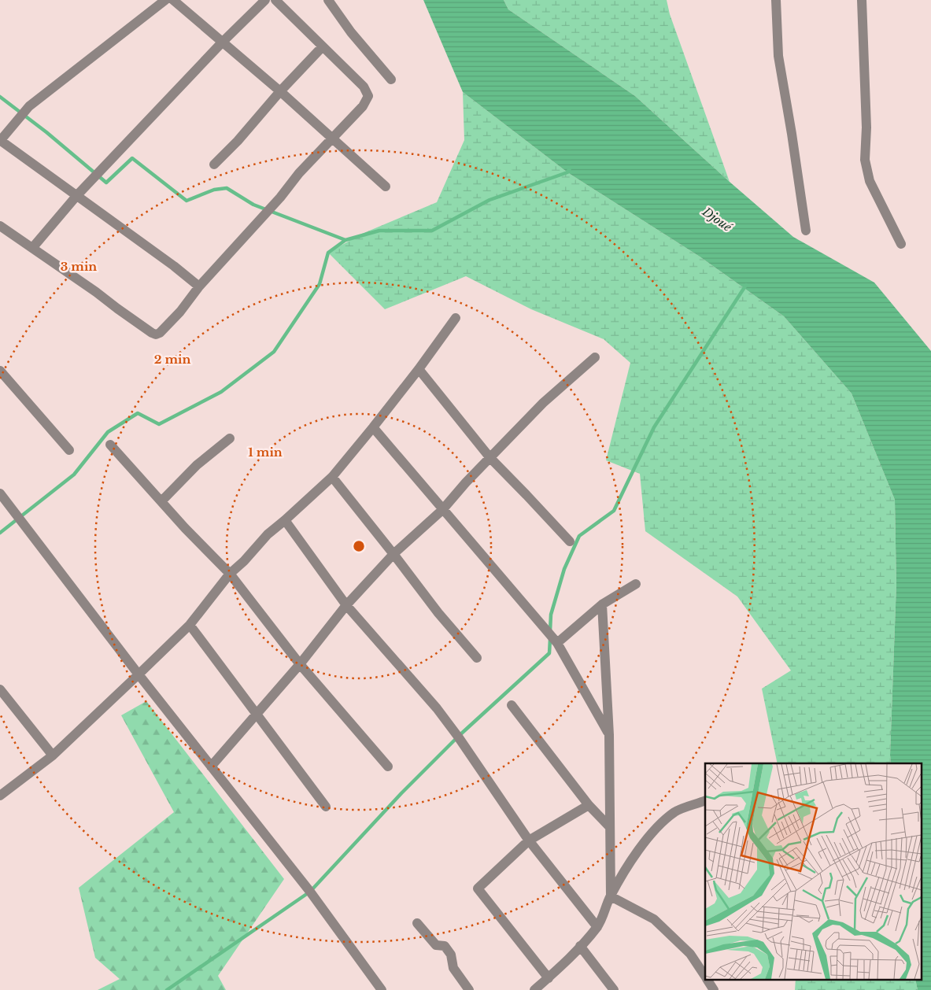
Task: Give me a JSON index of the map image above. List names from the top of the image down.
{
  "water": ["Djoué"],
  "rings": ["3 min", "2 min", "1 min"]
}
